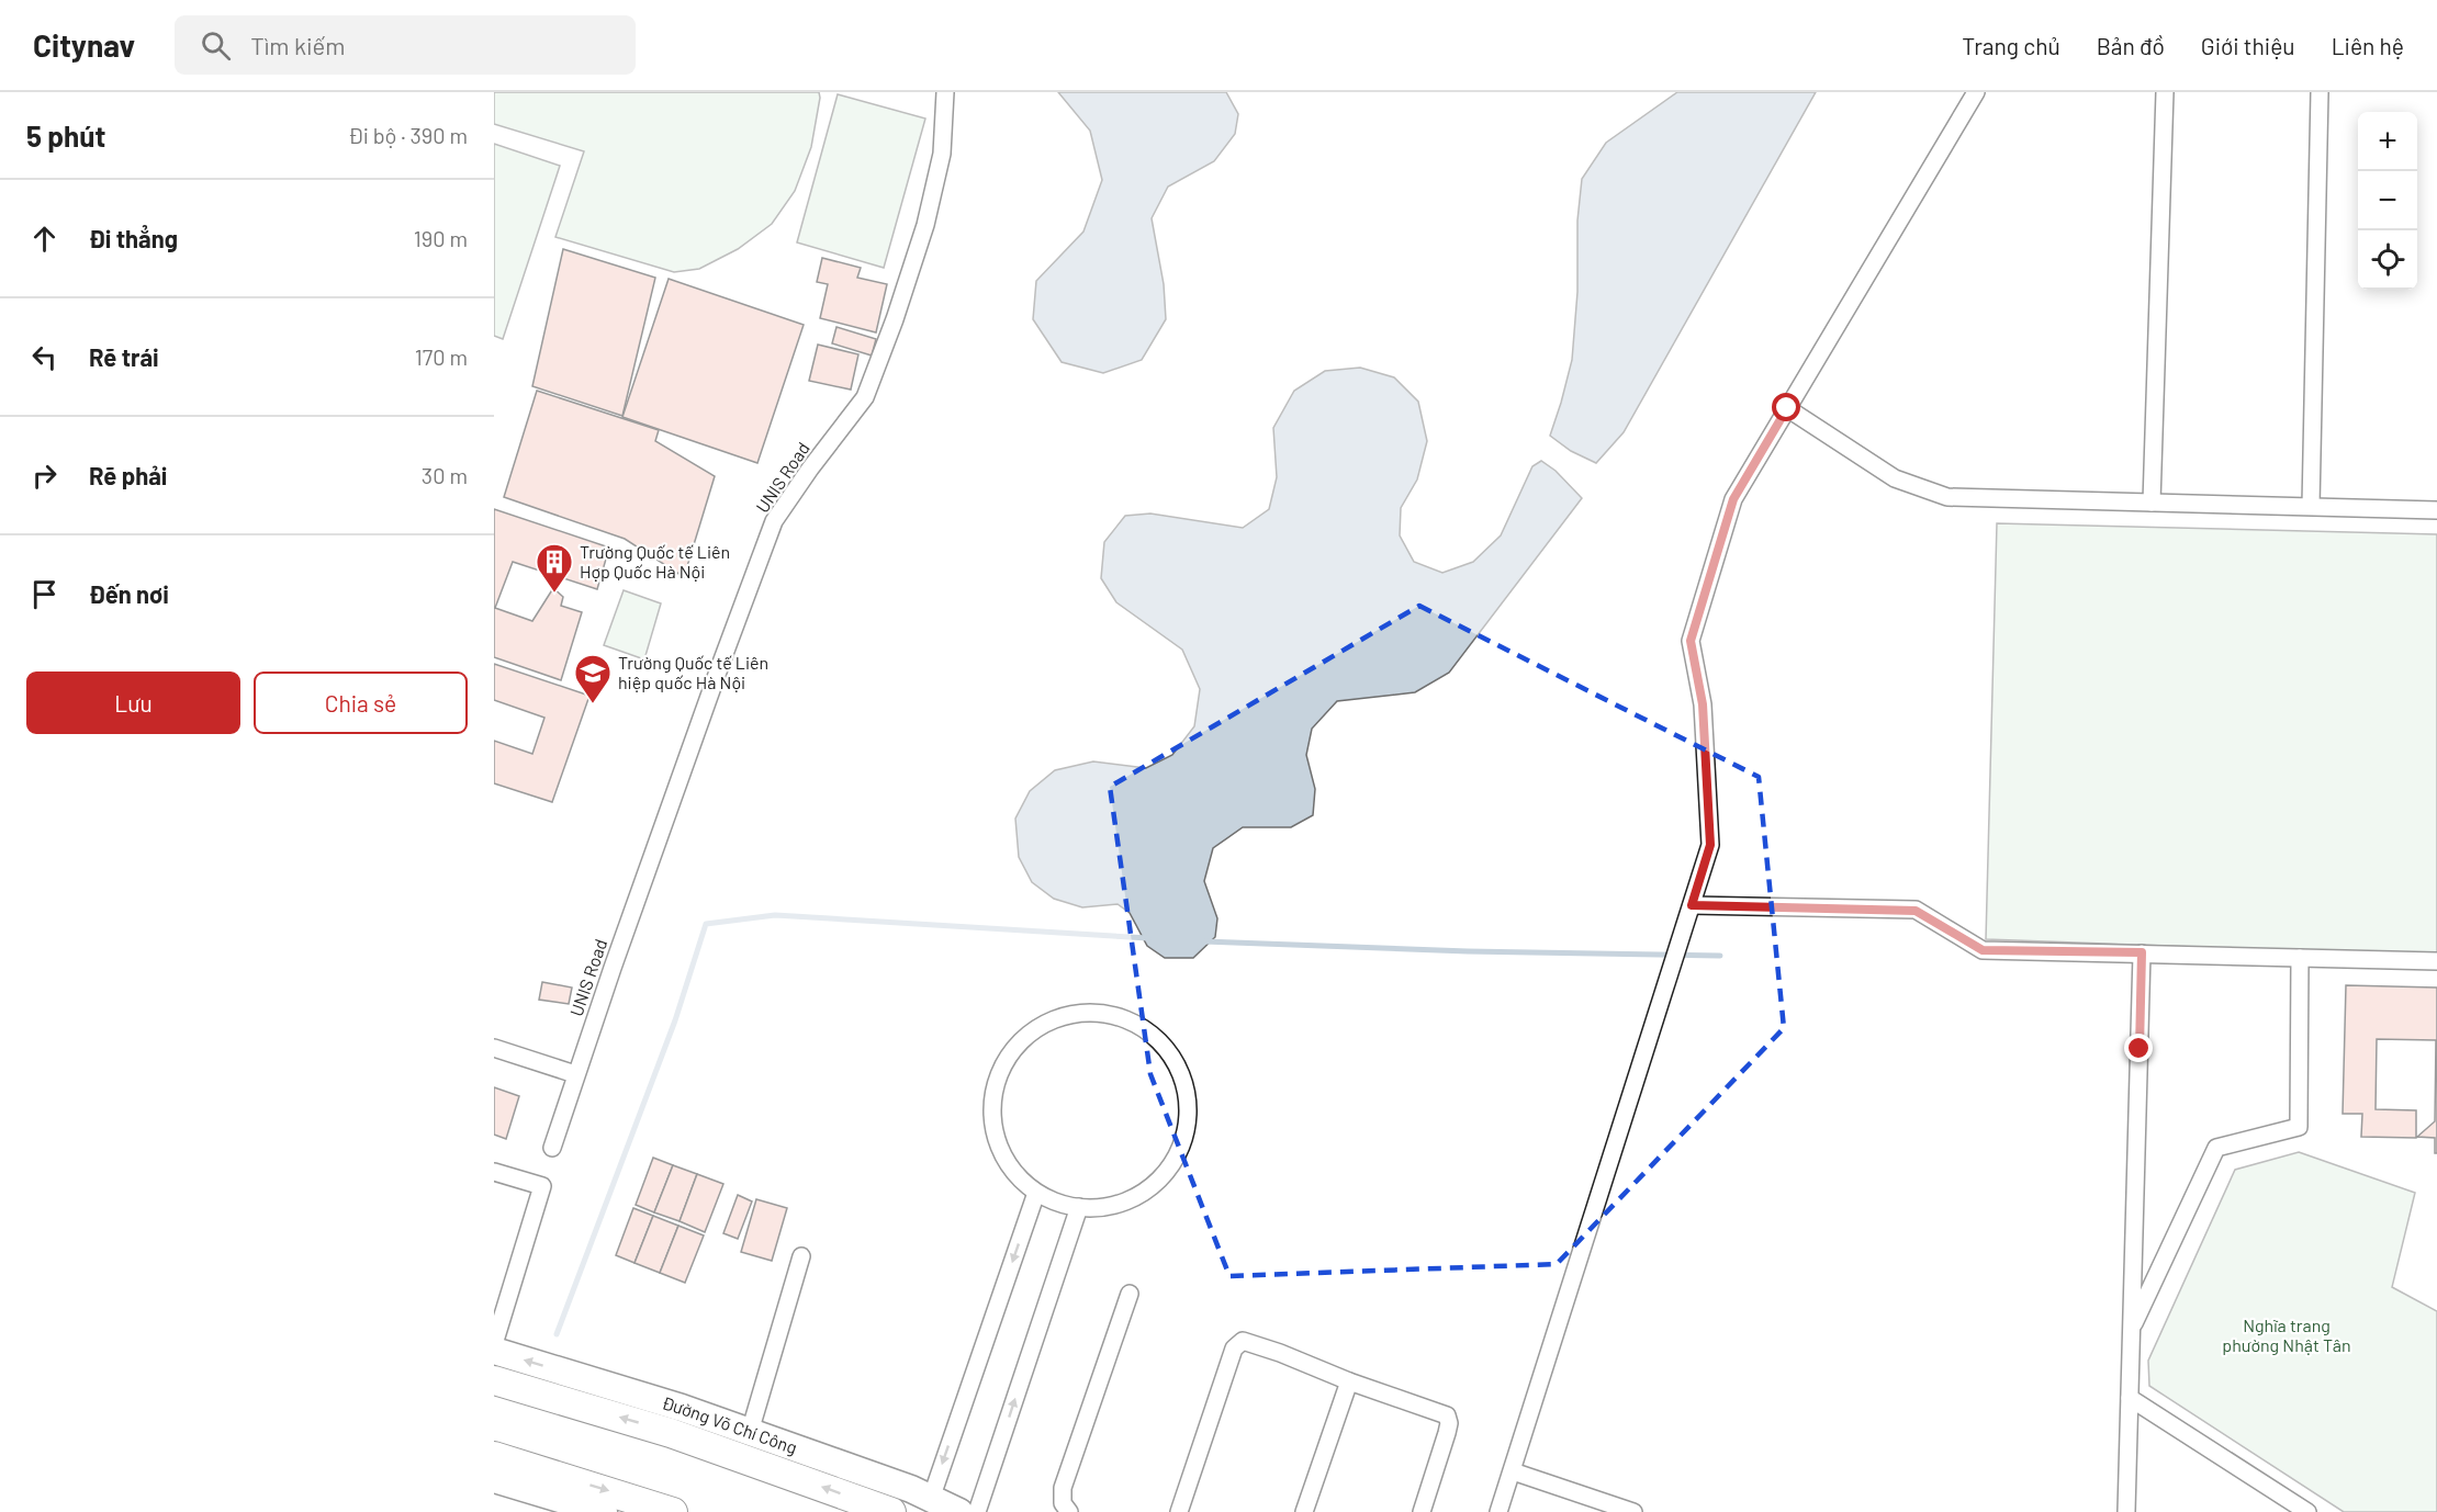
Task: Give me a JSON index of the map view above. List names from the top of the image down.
{
  "streets": {
    "highway": ["Đường Võ Chí Công"],
    "street": ["UNIS Road"]
  },
  "parks": ["Nghĩa trang phường Nhật Tân"],
  "places": {
    "building": ["Trường Quốc tế Liên Hợp Quốc Hà Nội"],
    "school or university": ["Trường Quốc tế Liên hiệp quốc Hà Nội"]
  },
  "page": {
    "header": "Citynav",
    "search": "Tìm kiếm",
    "nav": [
      "Trang chủ",
      "Bản đồ",
      "Giới thiệu",
      "Liên hệ"
    ],
    "heading": ["5 phút", "Đi bộ · 390 m"],
    "map_buttons": ["+", "−"],
    "list": [
      ["Đi thẳng", "190 m"],
      ["Rẽ trái", "170 m"],
      ["Rẽ phải", "30 m"],
      "Đến nơi"
    ],
    "buttons": ["Lưu", "Chia sẻ"]
  }
}
